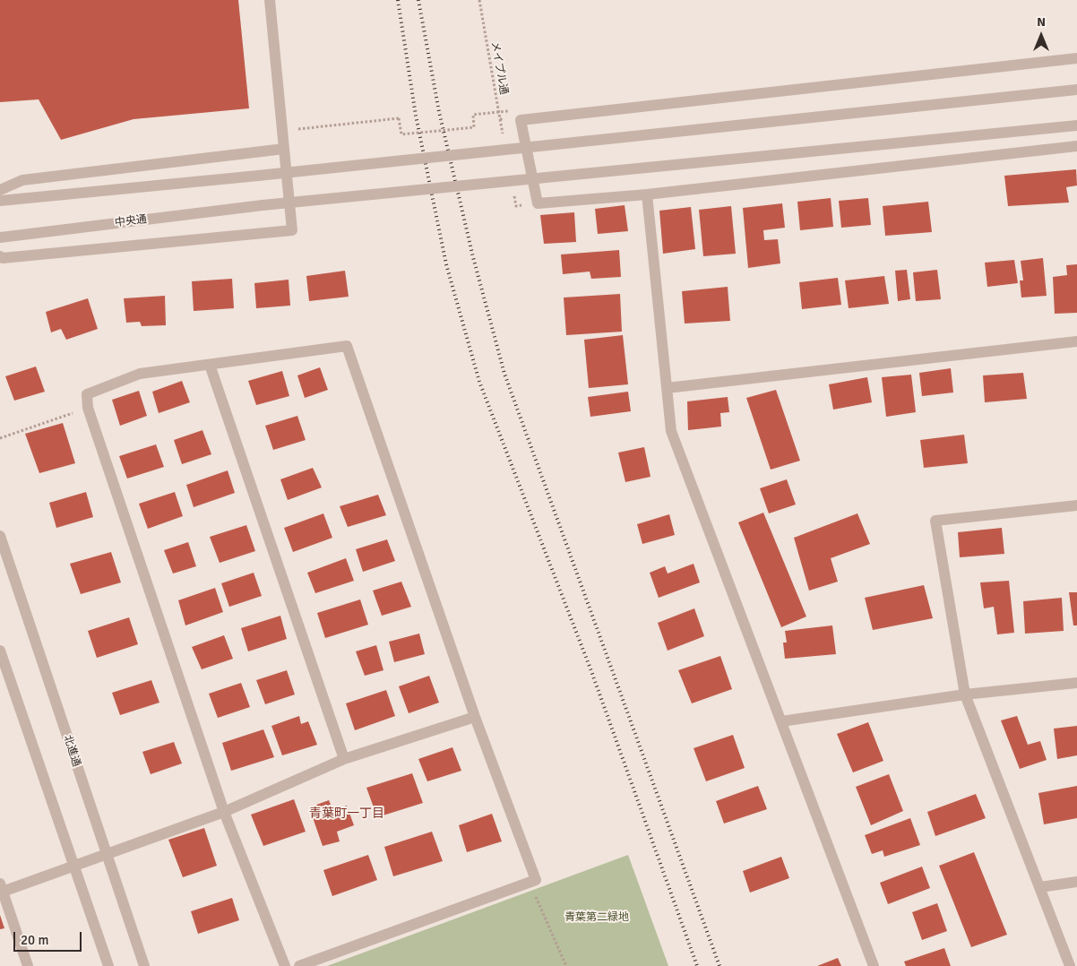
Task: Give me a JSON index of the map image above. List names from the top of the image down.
{
  "streets": {
    "street": ["中央通", "北進通"],
    "path": ["メイプル通"]
  },
  "districts": ["青葉町一丁目"],
  "parks": ["青葉第二緑地"],
  "scale_bar": "20 m",
  "north": "top"
}
